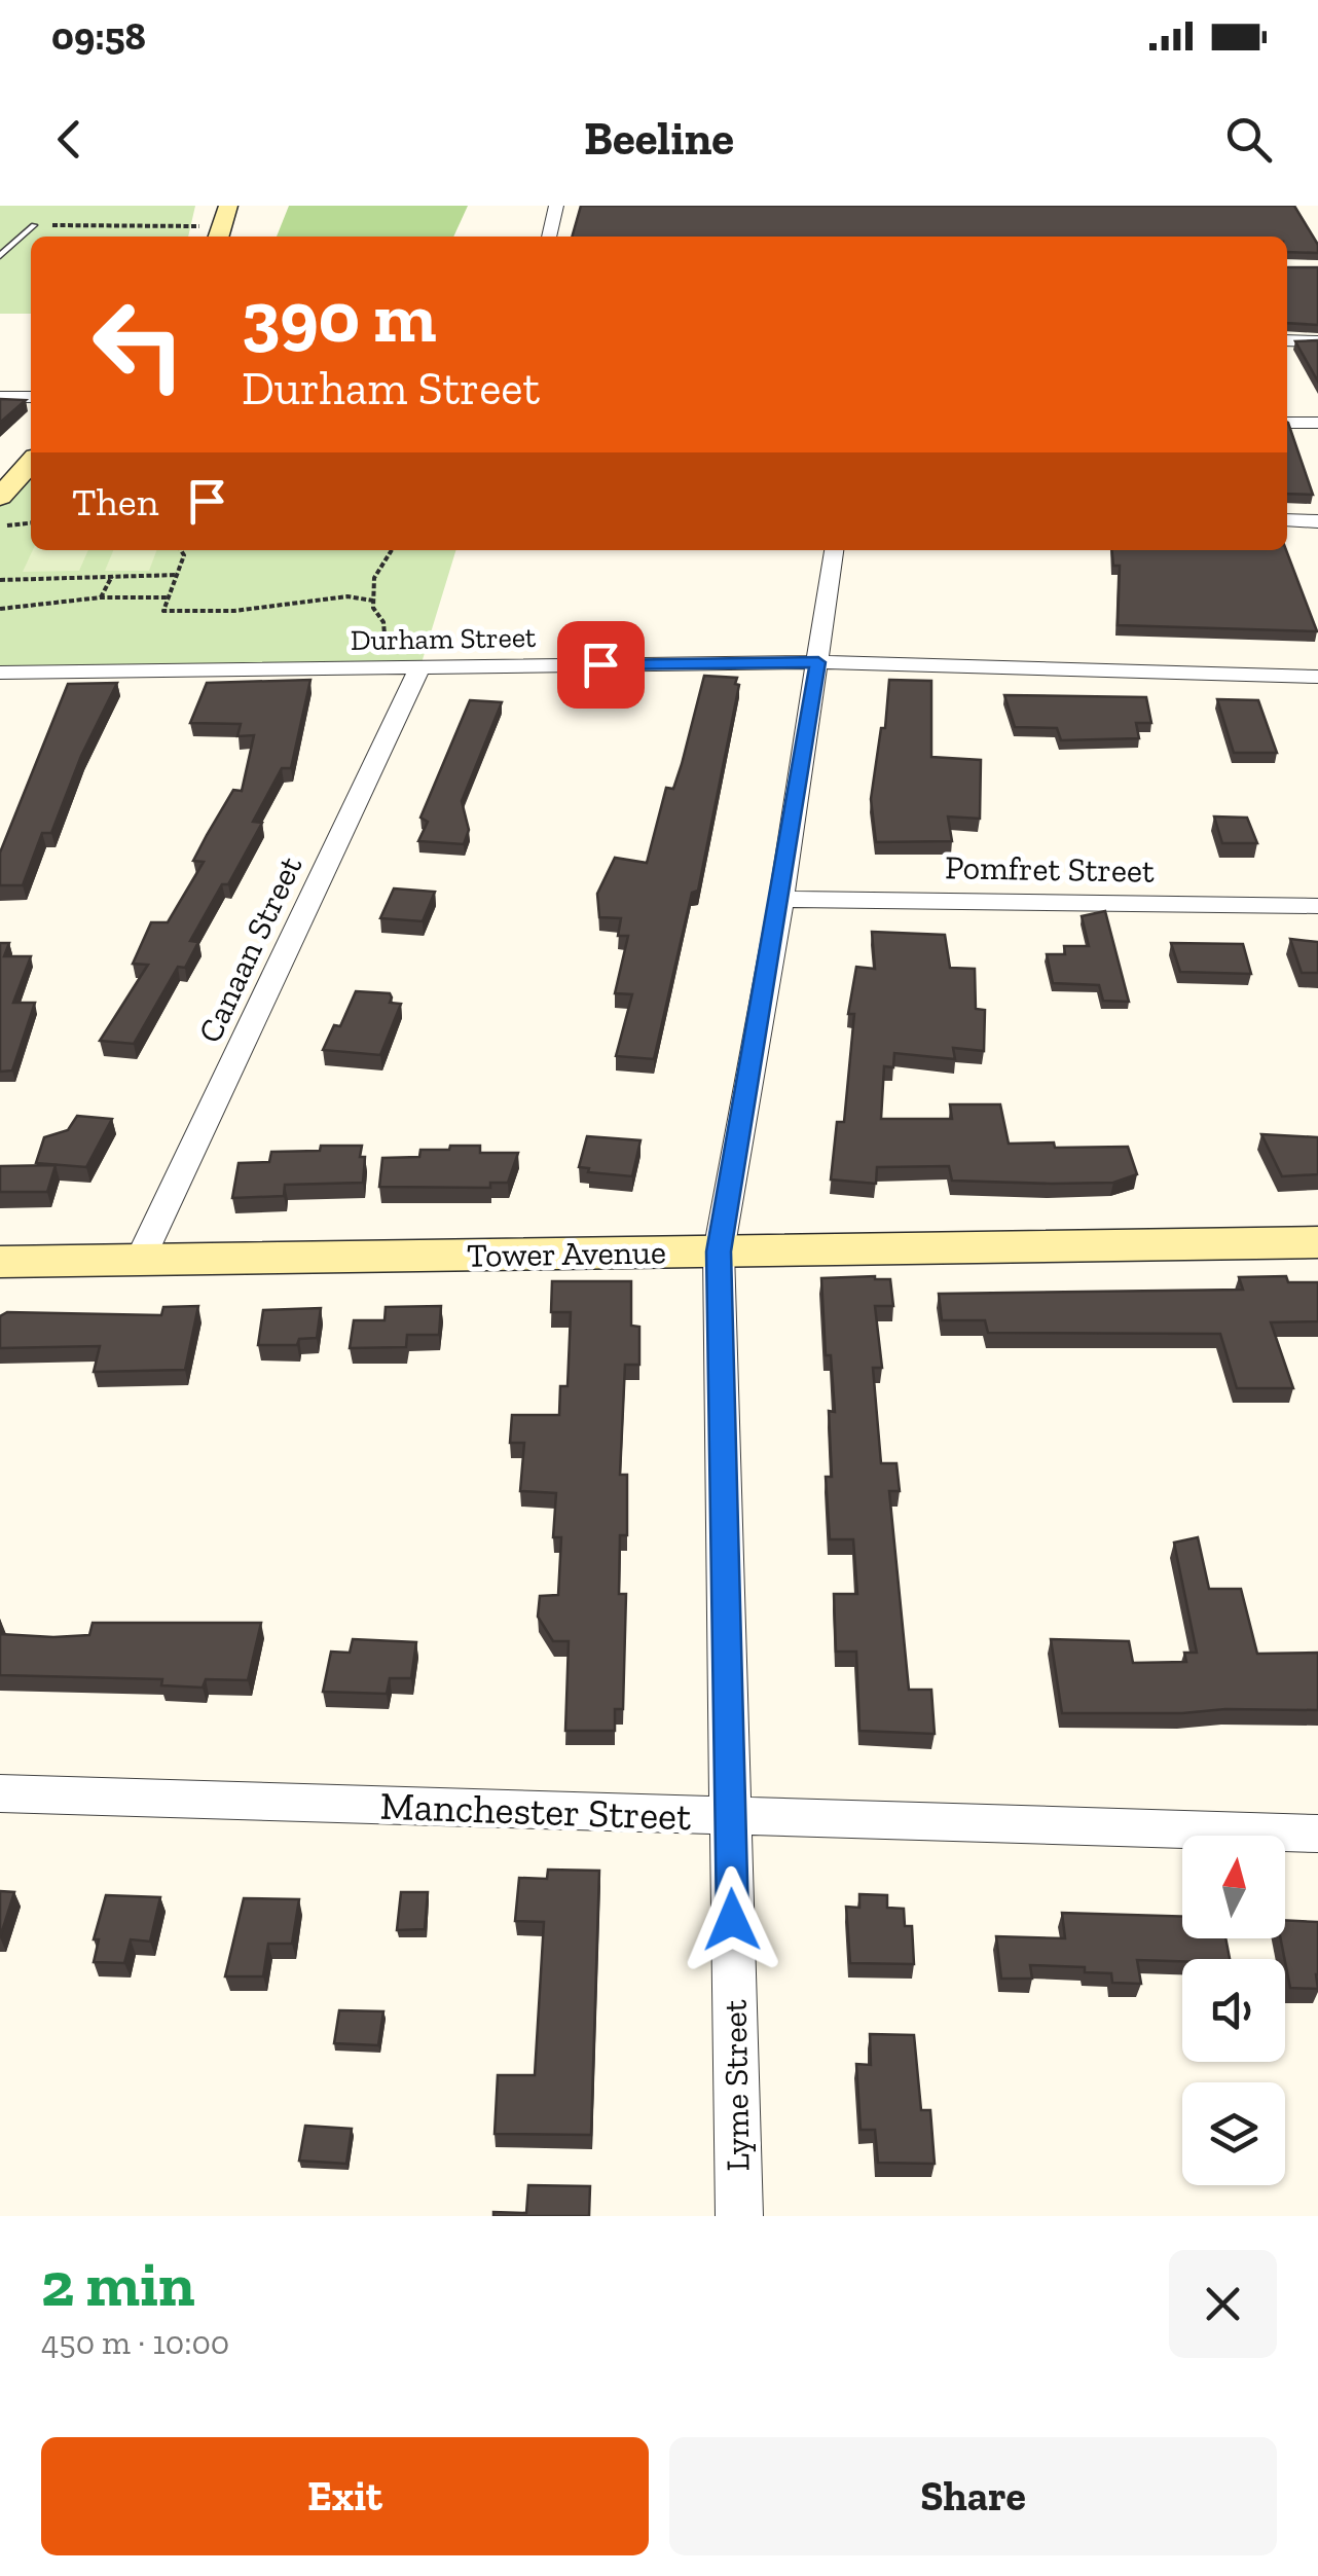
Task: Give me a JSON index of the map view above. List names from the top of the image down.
{
  "streets": {
    "main road": ["Tower Avenue"],
    "street": [
      "Durham Street",
      "Pomfret Street",
      "Canaan Street",
      "Manchester Street",
      "Lyme Street"
    ]
  },
  "crossings": [
    ["Durham Street", "Canaan Street"],
    ["Durham Street", "Lyme Street"],
    ["Pomfret Street", "Lyme Street"],
    ["Canaan Street", "Tower Avenue"],
    ["Tower Avenue", "Lyme Street"],
    ["Manchester Street", "Lyme Street"]
  ],
  "north": "top",
  "page": {
    "status": "09:58",
    "header": "Beeline",
    "turn": ["390 m", "Durham Street"],
    "then": "Then",
    "heading": ["2 min", "450 m · 10:00"],
    "buttons": ["Exit", "Share"]
  }
}
